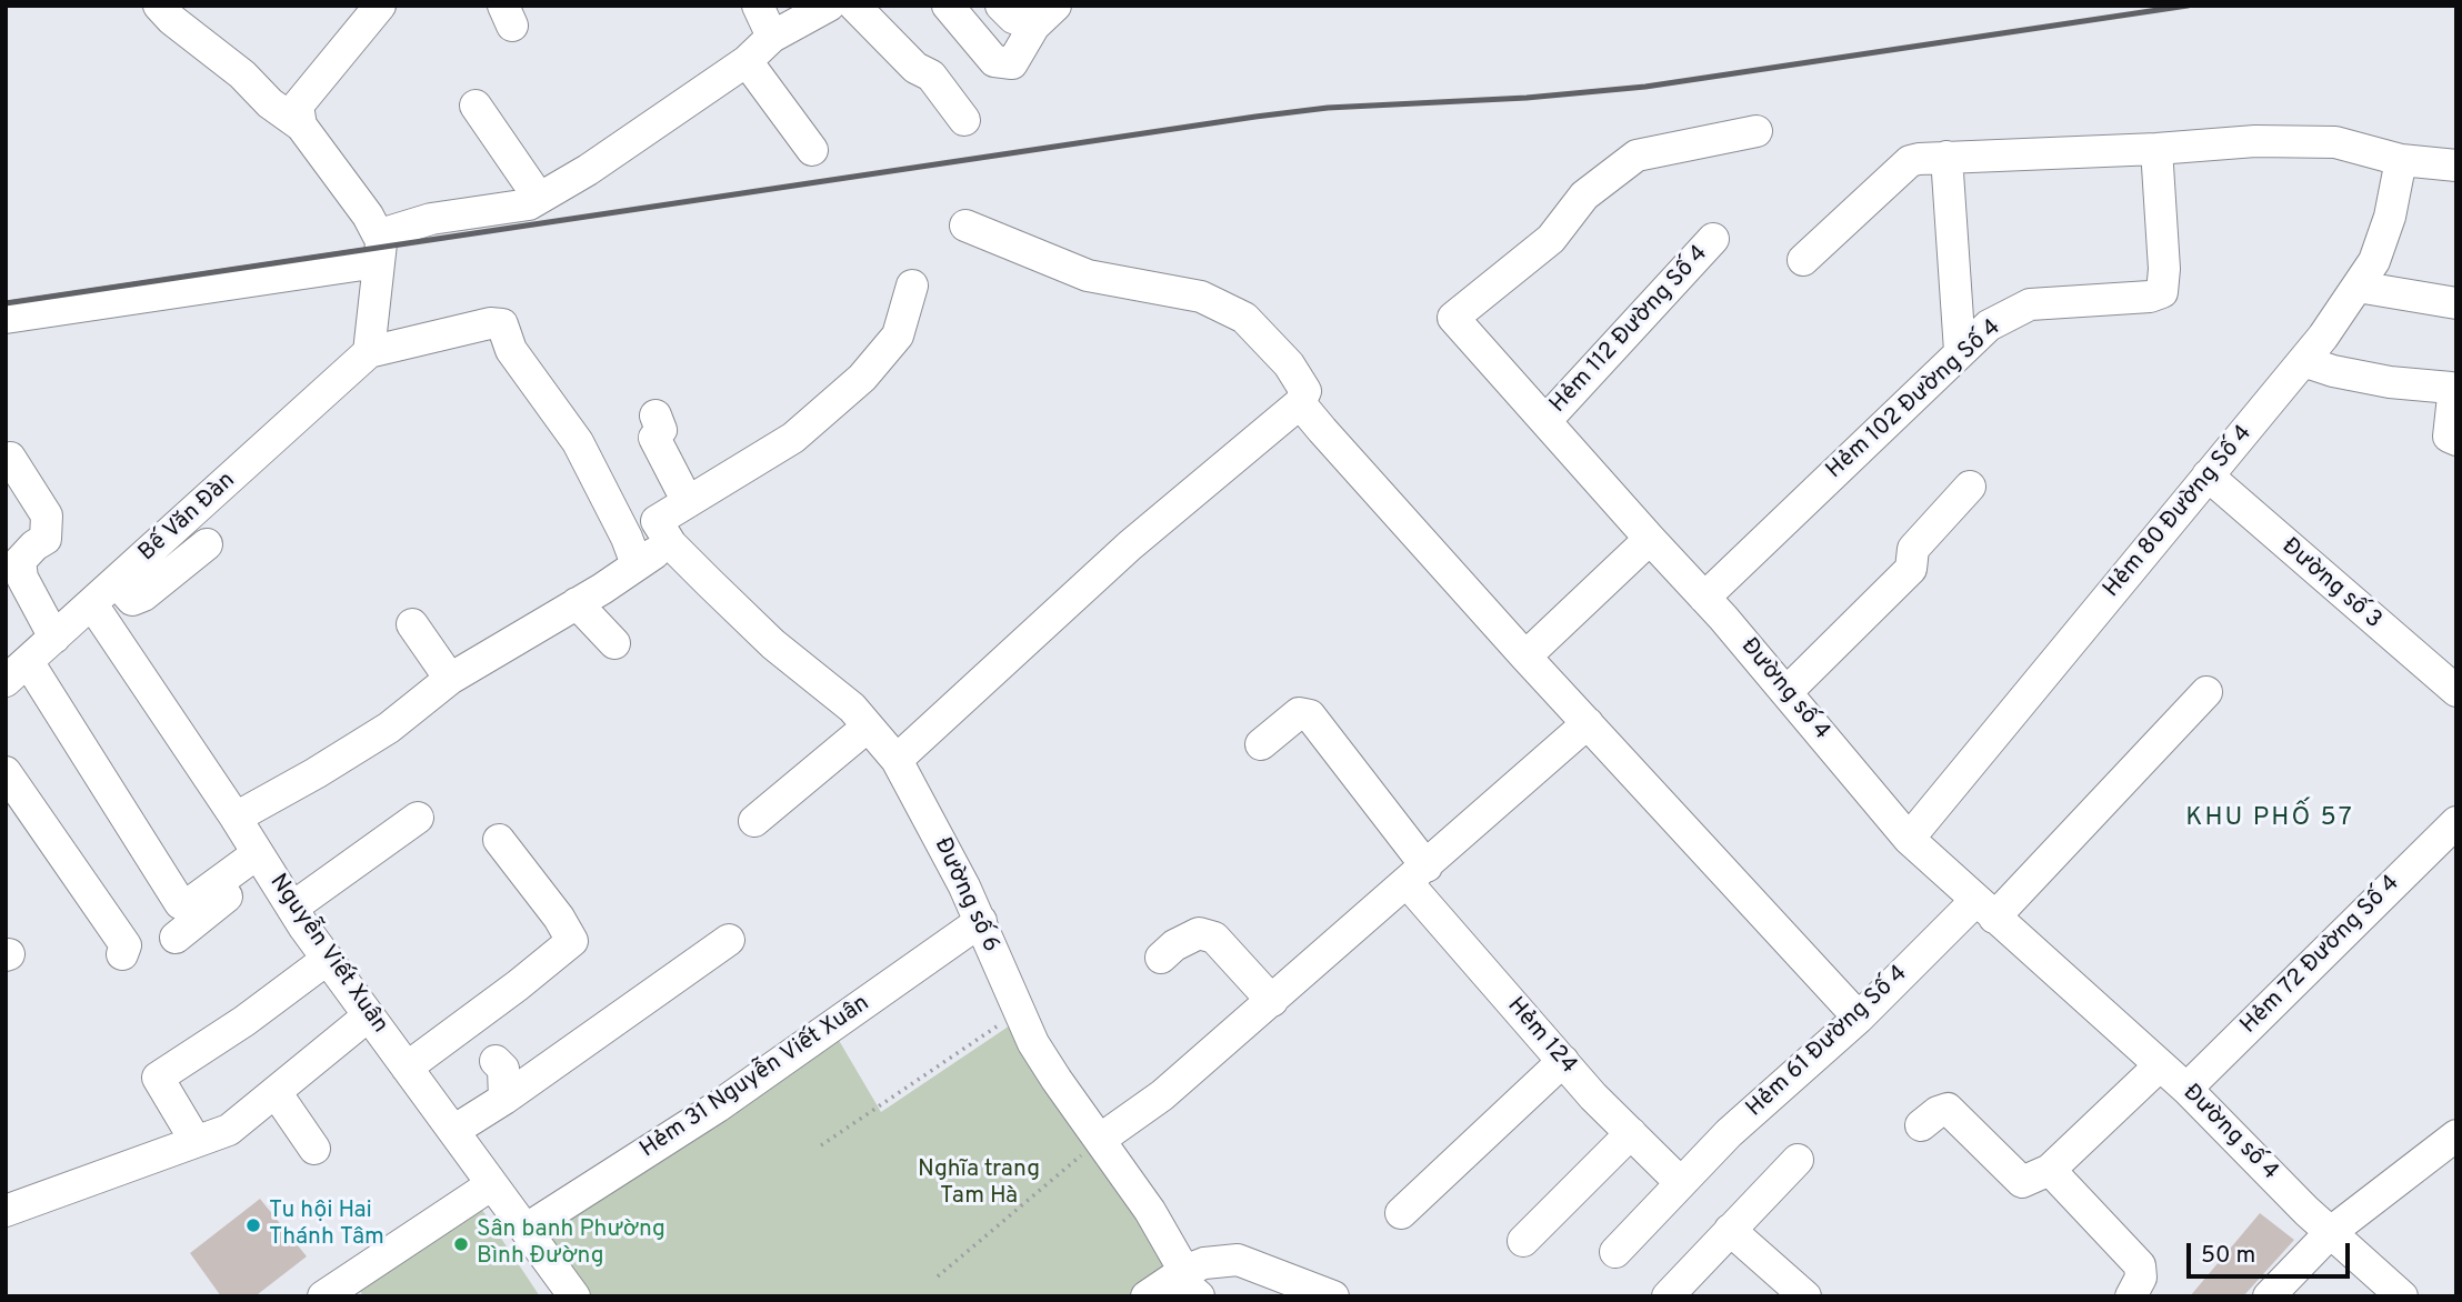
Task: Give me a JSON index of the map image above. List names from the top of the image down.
{
  "streets": {
    "street": [
      "Hẻm 112 Đường Số 4",
      "Hẻm 102 Đường Số 4",
      "Hẻm 80 Đường Số 4",
      "Bế Văn Đàn",
      "Đường số 3",
      "Đường số 4",
      "Đường số 6",
      "Nguyễn Viết Xuân",
      "Hẻm 72 Đường Số 4",
      "Hẻm 124",
      "Hẻm 61 Đường Số 4",
      "Hẻm 31 Nguyễn Viết Xuân"
    ]
  },
  "crossings": [
    ["Hẻm 112 Đường Số 4", "Đường số 4"],
    ["Hẻm 102 Đường Số 4", "Đường số 4"],
    ["Hẻm 80 Đường Số 4", "Đường số 3"],
    ["Hẻm 80 Đường Số 4", "Đường số 4"],
    ["Bế Văn Đàn", "Nguyễn Viết Xuân"],
    ["Đường số 4", "Hẻm 72 Đường Số 4"],
    ["Đường số 4", "Hẻm 61 Đường Số 4"],
    ["Đường số 6", "Hẻm 31 Nguyễn Viết Xuân"],
    ["Nguyễn Viết Xuân", "Hẻm 31 Nguyễn Viết Xuân"],
    ["Hẻm 124", "Hẻm 61 Đường Số 4"]
  ],
  "districts": ["KHU PHỐ 57"],
  "parks": ["Nghĩa trang Tam Hà"],
  "places": ["Tu hội Hai Thánh Tâm", "Sân banh Phường Bình Đường"],
  "scale_bar": "50 m"
}
